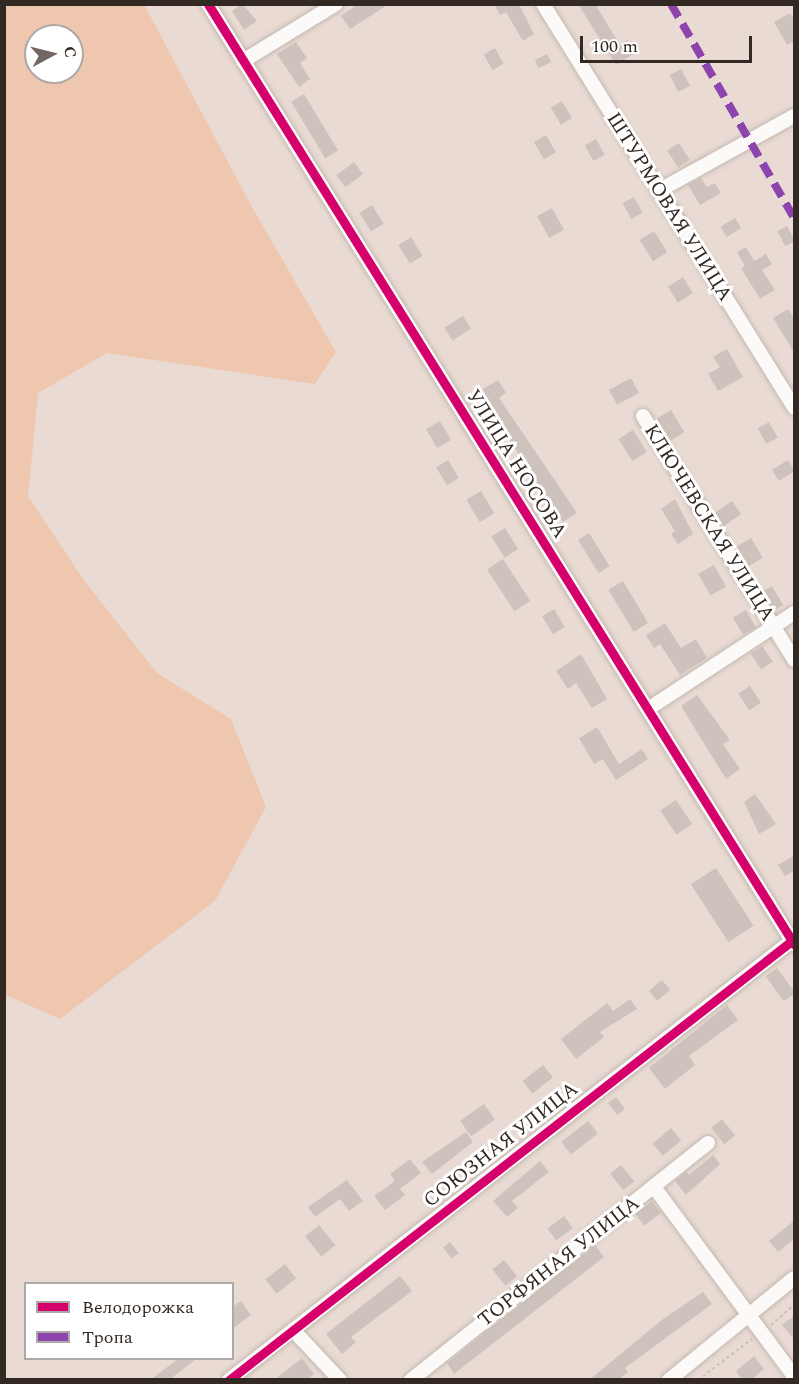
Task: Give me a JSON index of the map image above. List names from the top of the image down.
{
  "streets": {
    "street": [
      "ШТУРМОВАЯ УЛИЦА",
      "УЛИЦА НОСОВА",
      "КЛЮЧЕВСКАЯ УЛИЦА",
      "СОЮЗНАЯ УЛИЦА",
      "ТОРФЯНАЯ УЛИЦА"
    ]
  },
  "crossings": [
    ["УЛИЦА НОСОВА", "СОЮЗНАЯ УЛИЦА"]
  ],
  "legend": ["Велодорожка", "Тропа"],
  "scale_bar": "100 m",
  "north": "right"
}
